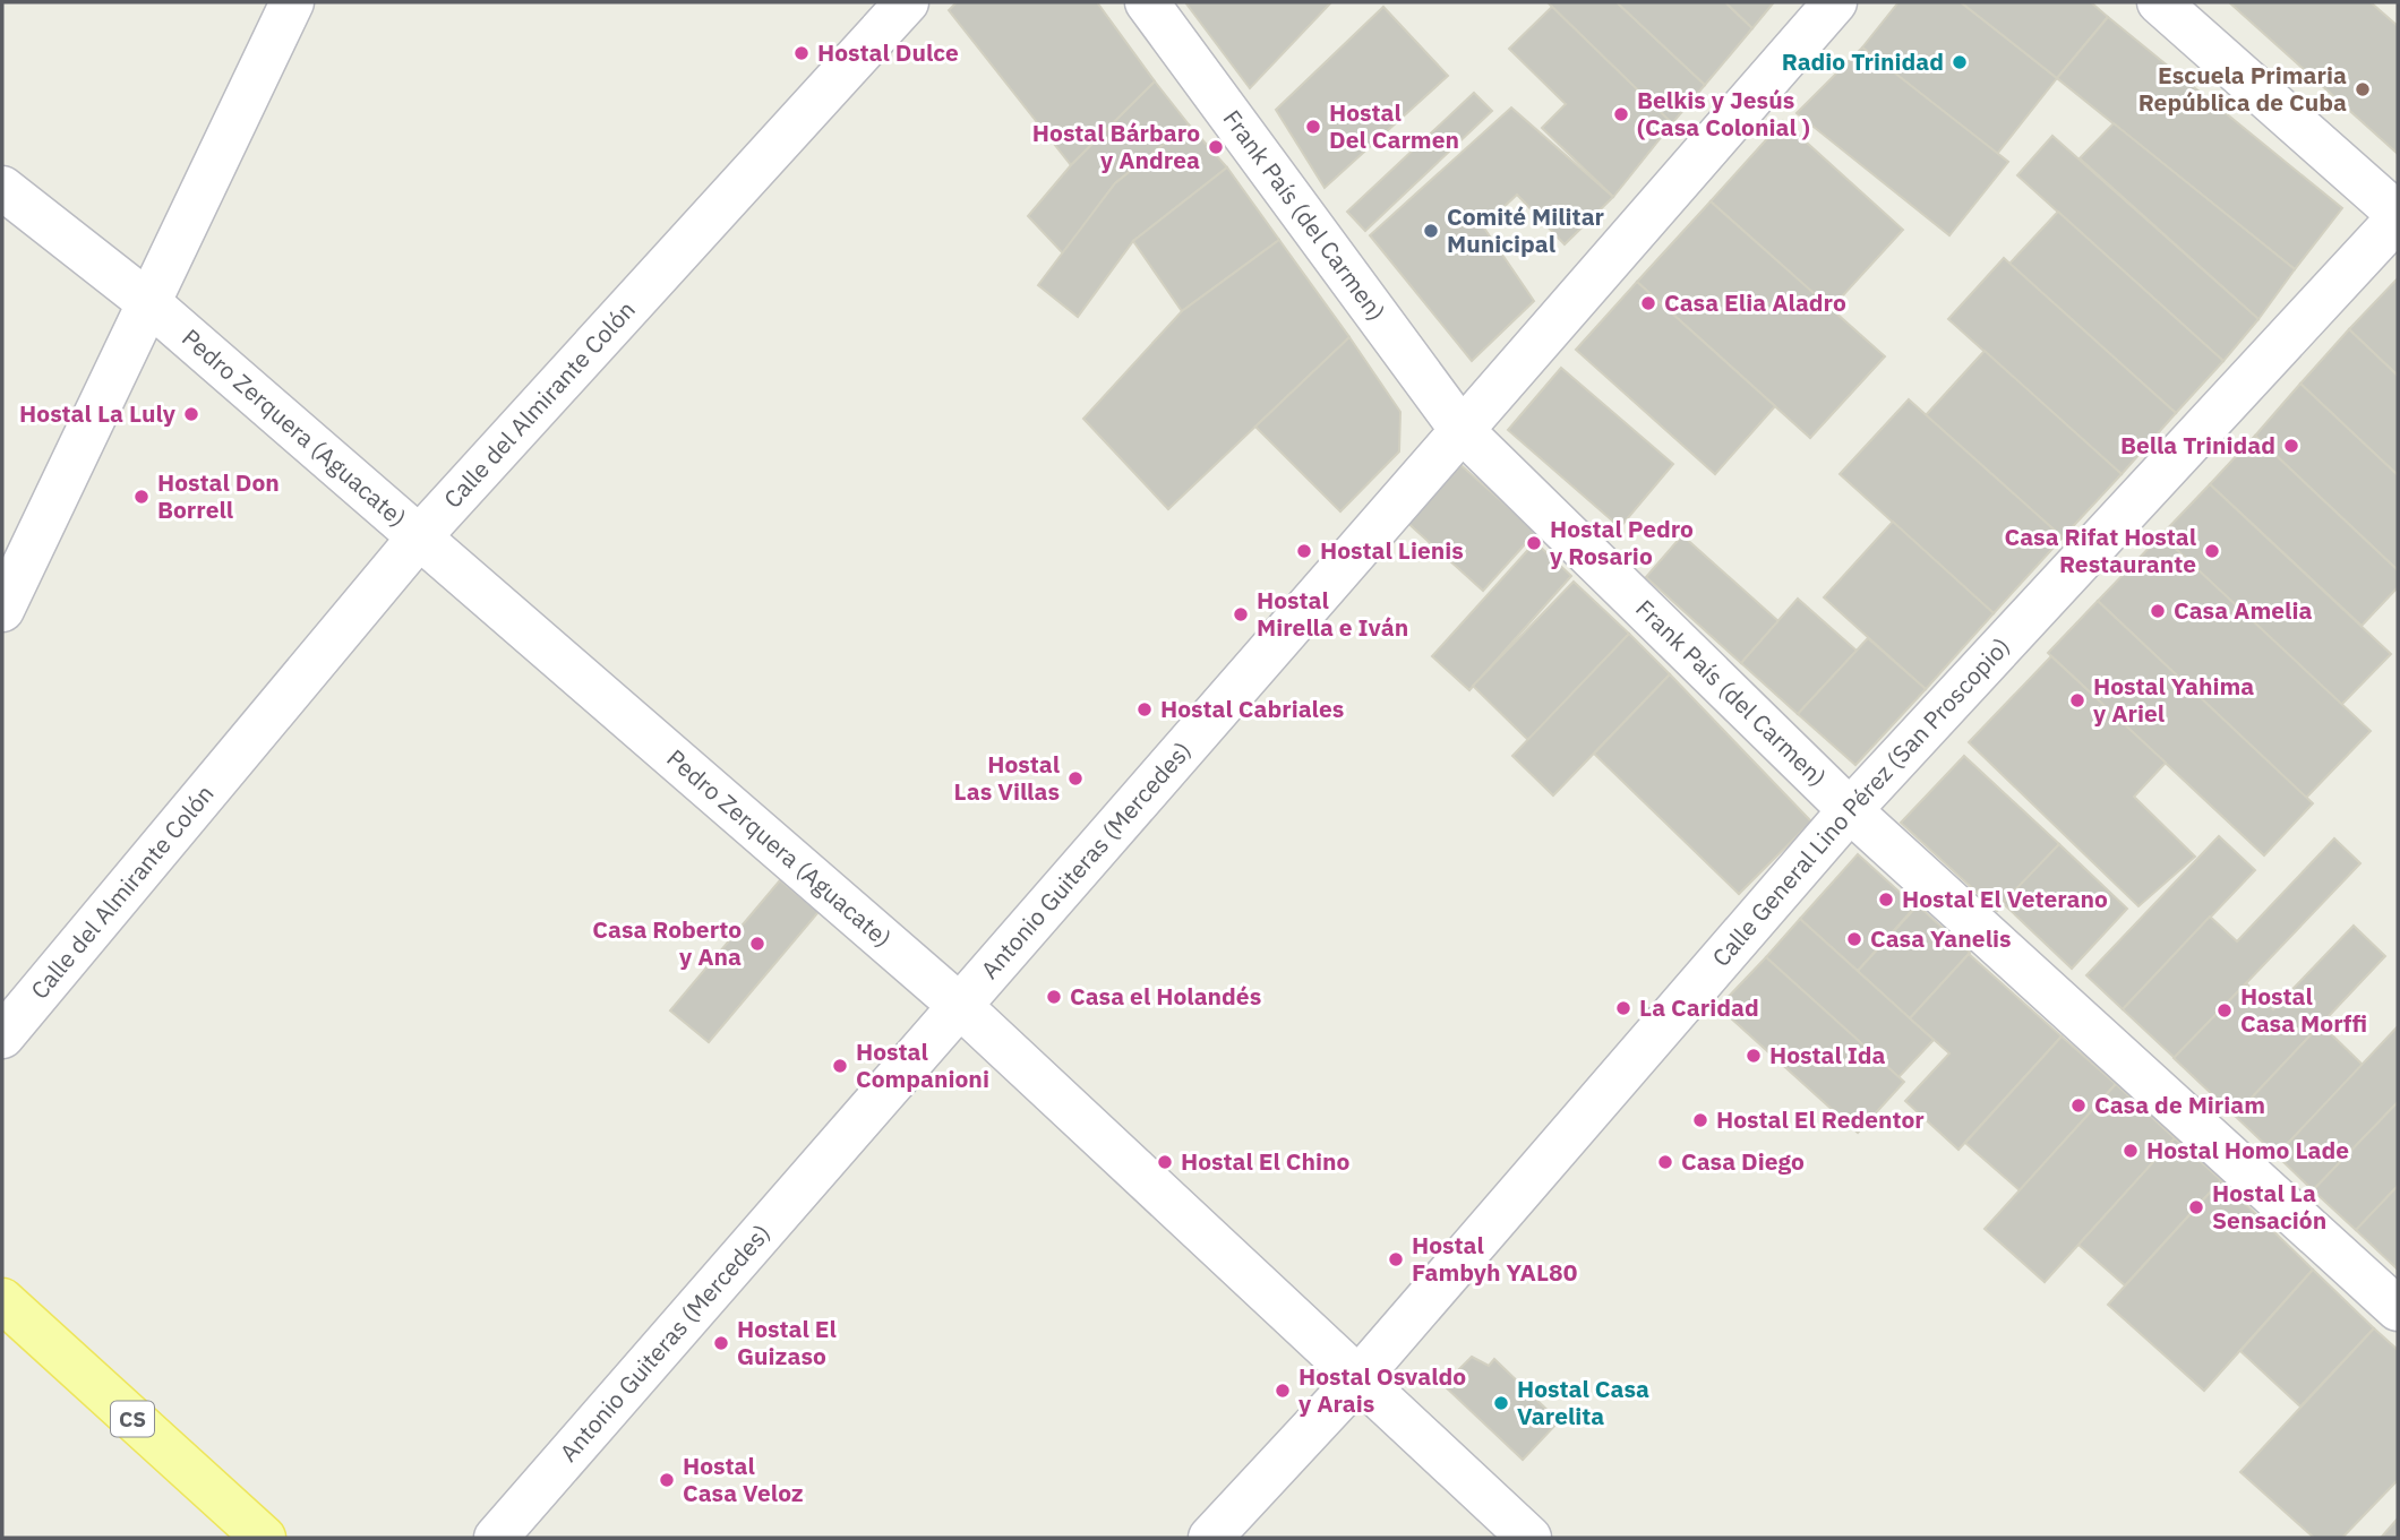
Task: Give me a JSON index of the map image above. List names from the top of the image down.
{
  "streets": {
    "main road": ["CS"],
    "street": [
      "Frank País (del Carmen)",
      "Calle del Almirante Colón",
      "Pedro Zerquera (Aguacate)",
      "Calle General Lino Pérez (San Proscopio)",
      "Antonio Guiteras (Mercedes)"
    ]
  },
  "crossings": [
    ["Frank País (del Carmen)", "Calle General Lino Pérez (San Proscopio)"],
    ["Frank País (del Carmen)", "Antonio Guiteras (Mercedes)"],
    ["Calle del Almirante Colón", "Pedro Zerquera (Aguacate)"],
    ["Pedro Zerquera (Aguacate)", "Calle General Lino Pérez (San Proscopio)"],
    ["Pedro Zerquera (Aguacate)", "Antonio Guiteras (Mercedes)"]
  ],
  "places": [
    "Hostal Dulce",
    "Radio Trinidad",
    "Escuela Primaria República de Cuba",
    "Belkis y Jesús (Casa Colonial )",
    "Hostal Del Carmen",
    "Hostal Bárbaro y Andrea",
    "Comité Militar Municipal",
    "Casa Elia Aladro",
    "Hostal La Luly",
    "Bella Trinidad",
    "Hostal Don Borrell",
    "Hostal Pedro y Rosario",
    "Hostal Lienis",
    "Casa Rifat Hostal Restaurante",
    "Casa Amelia",
    "Hostal Mirella e Iván",
    "Hostal Yahima y Ariel",
    "Hostal Cabriales",
    "Hostal Las Villas",
    "Hostal El Veterano",
    "Casa Yanelis",
    "Casa Roberto y Ana",
    "Casa el Holandés",
    "La Caridad",
    "Hostal Casa Morffi",
    "Hostal Ida",
    "Hostal Companioni",
    "Casa de Miriam",
    "Hostal El Redentor",
    "Hostal Homo Lade",
    "Hostal El Chino",
    "Casa Diego",
    "Hostal La Sensación",
    "Hostal Fambyh YAL80",
    "Hostal El Guizaso",
    "Hostal Osvaldo y Arais",
    "Hostal Casa Varelita",
    "Hostal Casa Veloz"
  ]
}
